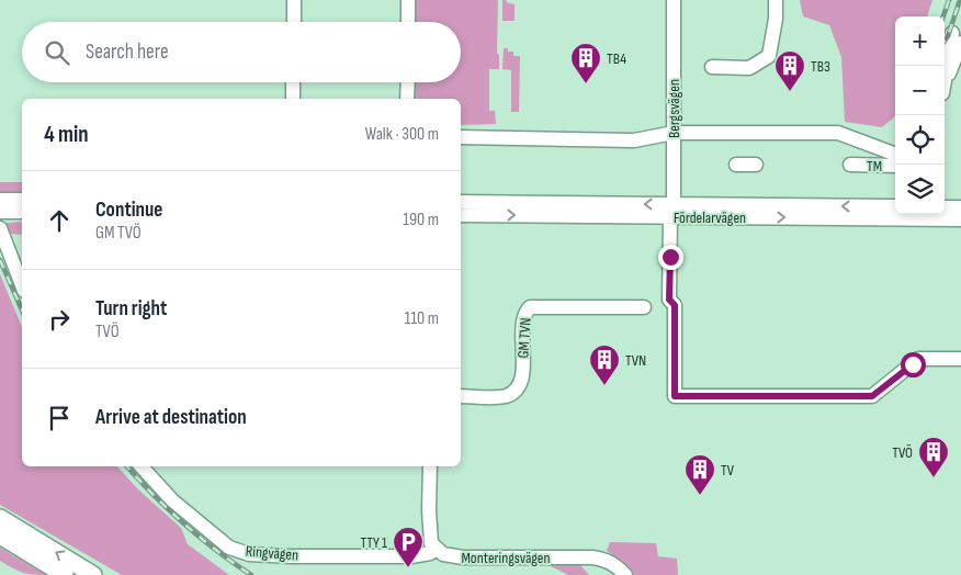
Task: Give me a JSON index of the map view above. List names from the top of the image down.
{
  "streets": {
    "street": [
      "Bergsvägen",
      "TM",
      "Fördelarvägen",
      "GM TVN",
      "Ringvägen",
      "Monteringsvägen"
    ]
  },
  "crossings": [
    ["Bergsvägen", "Fördelarvägen"],
    ["Ringvägen", "Monteringsvägen"]
  ],
  "places": {
    "building": [
      "TB4",
      "TB3",
      "TVN",
      "TVÖ",
      "TV"
    ],
    "parking": ["TTY 1"]
  },
  "page": {
    "map_buttons": ["+", "−"],
    "search": "Search here",
    "heading": ["4 min", "Walk · 300 m"],
    "list": [
      ["Continue", "GM TVÖ", "190 m"],
      ["Turn right", "TVÖ", "110 m"],
      "Arrive at destination"
    ]
  }
}
